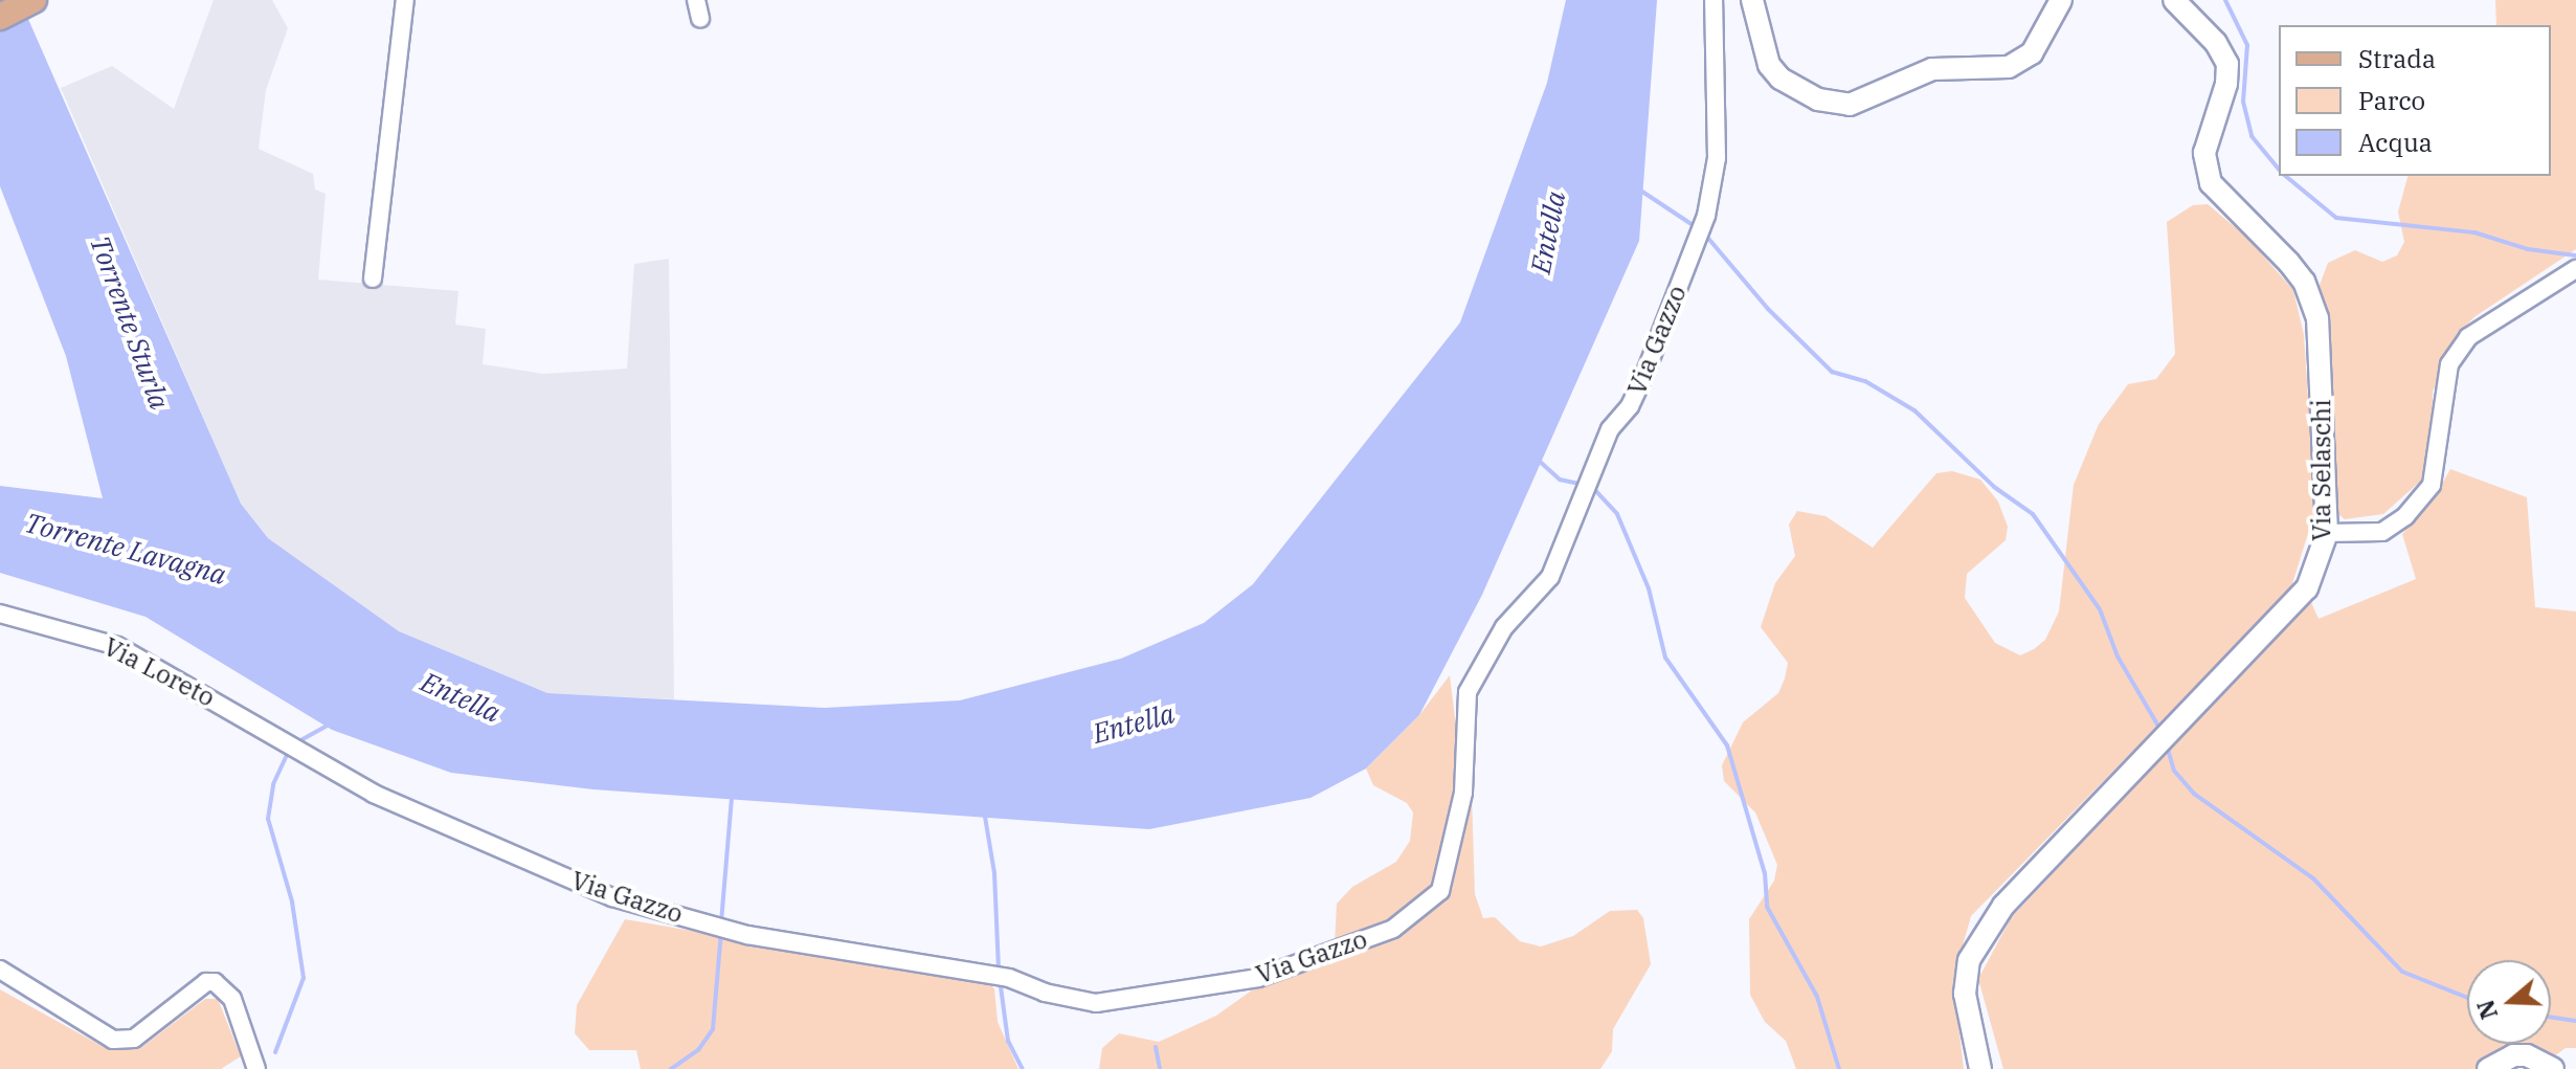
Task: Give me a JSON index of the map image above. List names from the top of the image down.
{
  "streets": {
    "street": ["Via Gazzo", "Via Selaschi", "Via Loreto"]
  },
  "crossings": [
    ["Via Gazzo", "Via Loreto"]
  ],
  "water": ["Entella", "Torrente Sturla", "Torrente Lavagna"],
  "legend": ["Strada", "Parco", "Acqua"],
  "north": "left"
}
